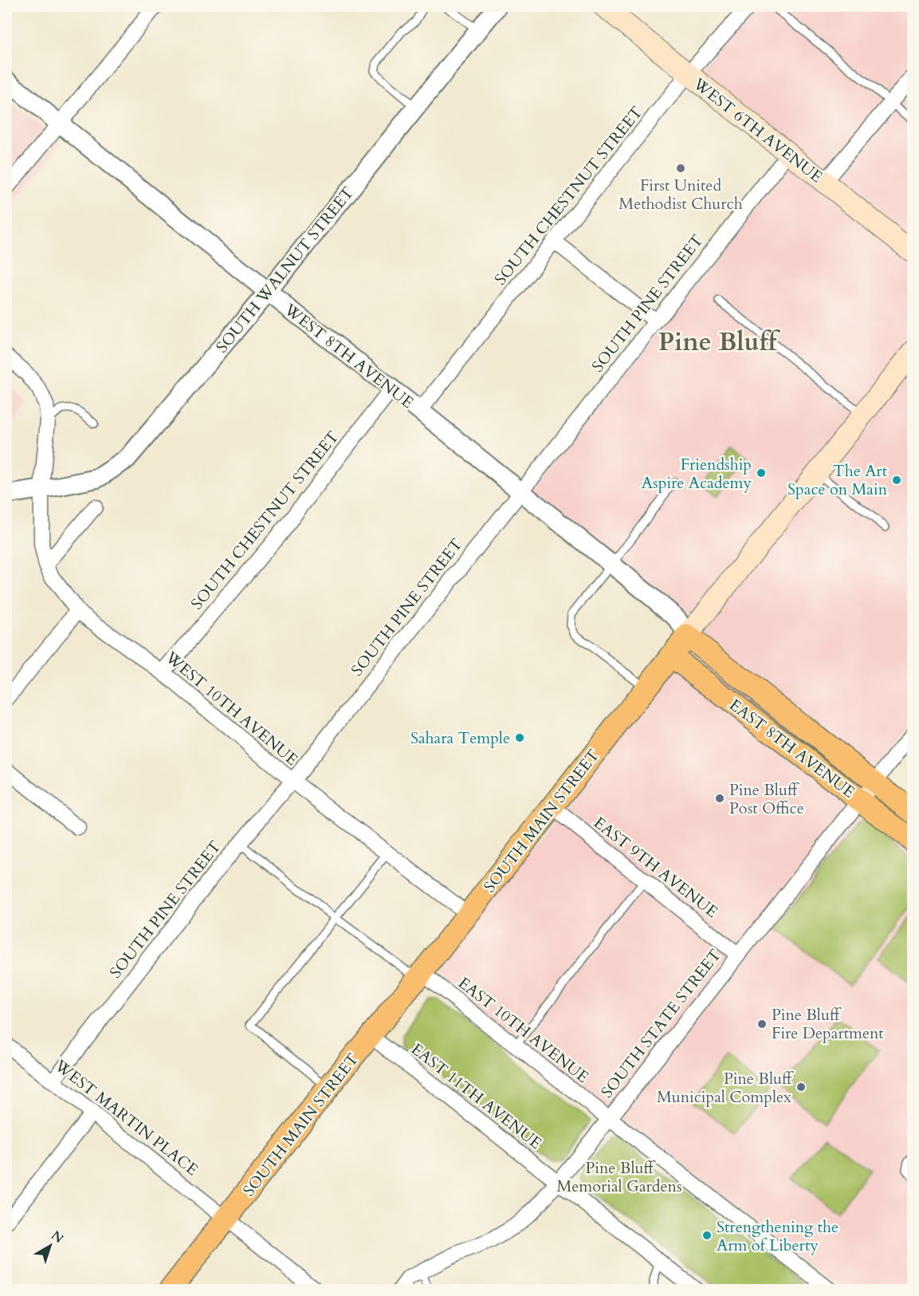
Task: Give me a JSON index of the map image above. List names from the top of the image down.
{
  "streets": {
    "main road": ["WEST 6TH AVENUE", "EAST 8TH AVENUE", "SOUTH MAIN STREET"],
    "street": [
      "SOUTH CHESTNUT STREET",
      "SOUTH WALNUT STREET",
      "SOUTH PINE STREET",
      "WEST 8TH AVENUE",
      "WEST 10TH AVENUE",
      "EAST 9TH AVENUE",
      "SOUTH STATE STREET",
      "EAST 10TH AVENUE",
      "EAST 11TH AVENUE",
      "WEST MARTIN PLACE"
    ]
  },
  "crossings": [
    ["WEST 6TH AVENUE", "SOUTH CHESTNUT STREET"],
    ["WEST 6TH AVENUE", "SOUTH PINE STREET"],
    ["SOUTH CHESTNUT STREET", "WEST 8TH AVENUE"],
    ["SOUTH CHESTNUT STREET", "WEST 10TH AVENUE"],
    ["SOUTH WALNUT STREET", "WEST 8TH AVENUE"],
    ["SOUTH WALNUT STREET", "WEST 10TH AVENUE"],
    ["SOUTH PINE STREET", "WEST 8TH AVENUE"],
    ["SOUTH PINE STREET", "WEST 10TH AVENUE"],
    ["SOUTH PINE STREET", "WEST MARTIN PLACE"],
    ["WEST 8TH AVENUE", "EAST 8TH AVENUE"],
    ["WEST 8TH AVENUE", "SOUTH MAIN STREET"],
    ["WEST 10TH AVENUE", "SOUTH MAIN STREET"],
    ["EAST 8TH AVENUE", "SOUTH MAIN STREET"],
    ["EAST 8TH AVENUE", "SOUTH STATE STREET"],
    ["SOUTH MAIN STREET", "EAST 9TH AVENUE"],
    ["SOUTH MAIN STREET", "EAST 10TH AVENUE"],
    ["SOUTH MAIN STREET", "EAST 11TH AVENUE"],
    ["SOUTH MAIN STREET", "WEST MARTIN PLACE"],
    ["EAST 9TH AVENUE", "SOUTH STATE STREET"],
    ["SOUTH STATE STREET", "EAST 10TH AVENUE"],
    ["SOUTH STATE STREET", "EAST 11TH AVENUE"]
  ],
  "districts": ["Pine Bluff"],
  "parks": ["Pine Bluff Memorial Gardens"],
  "places": [
    "First United Methodist Church",
    "Friendship Aspire Academy",
    "The Art Space on Main",
    "Sahara Temple",
    "Pine Bluff Post Office",
    "Pine Bluff Fire Department",
    "Pine Bluff Municipal Complex",
    "Strengthening the Arm of Liberty"
  ],
  "north": "top right"
}
